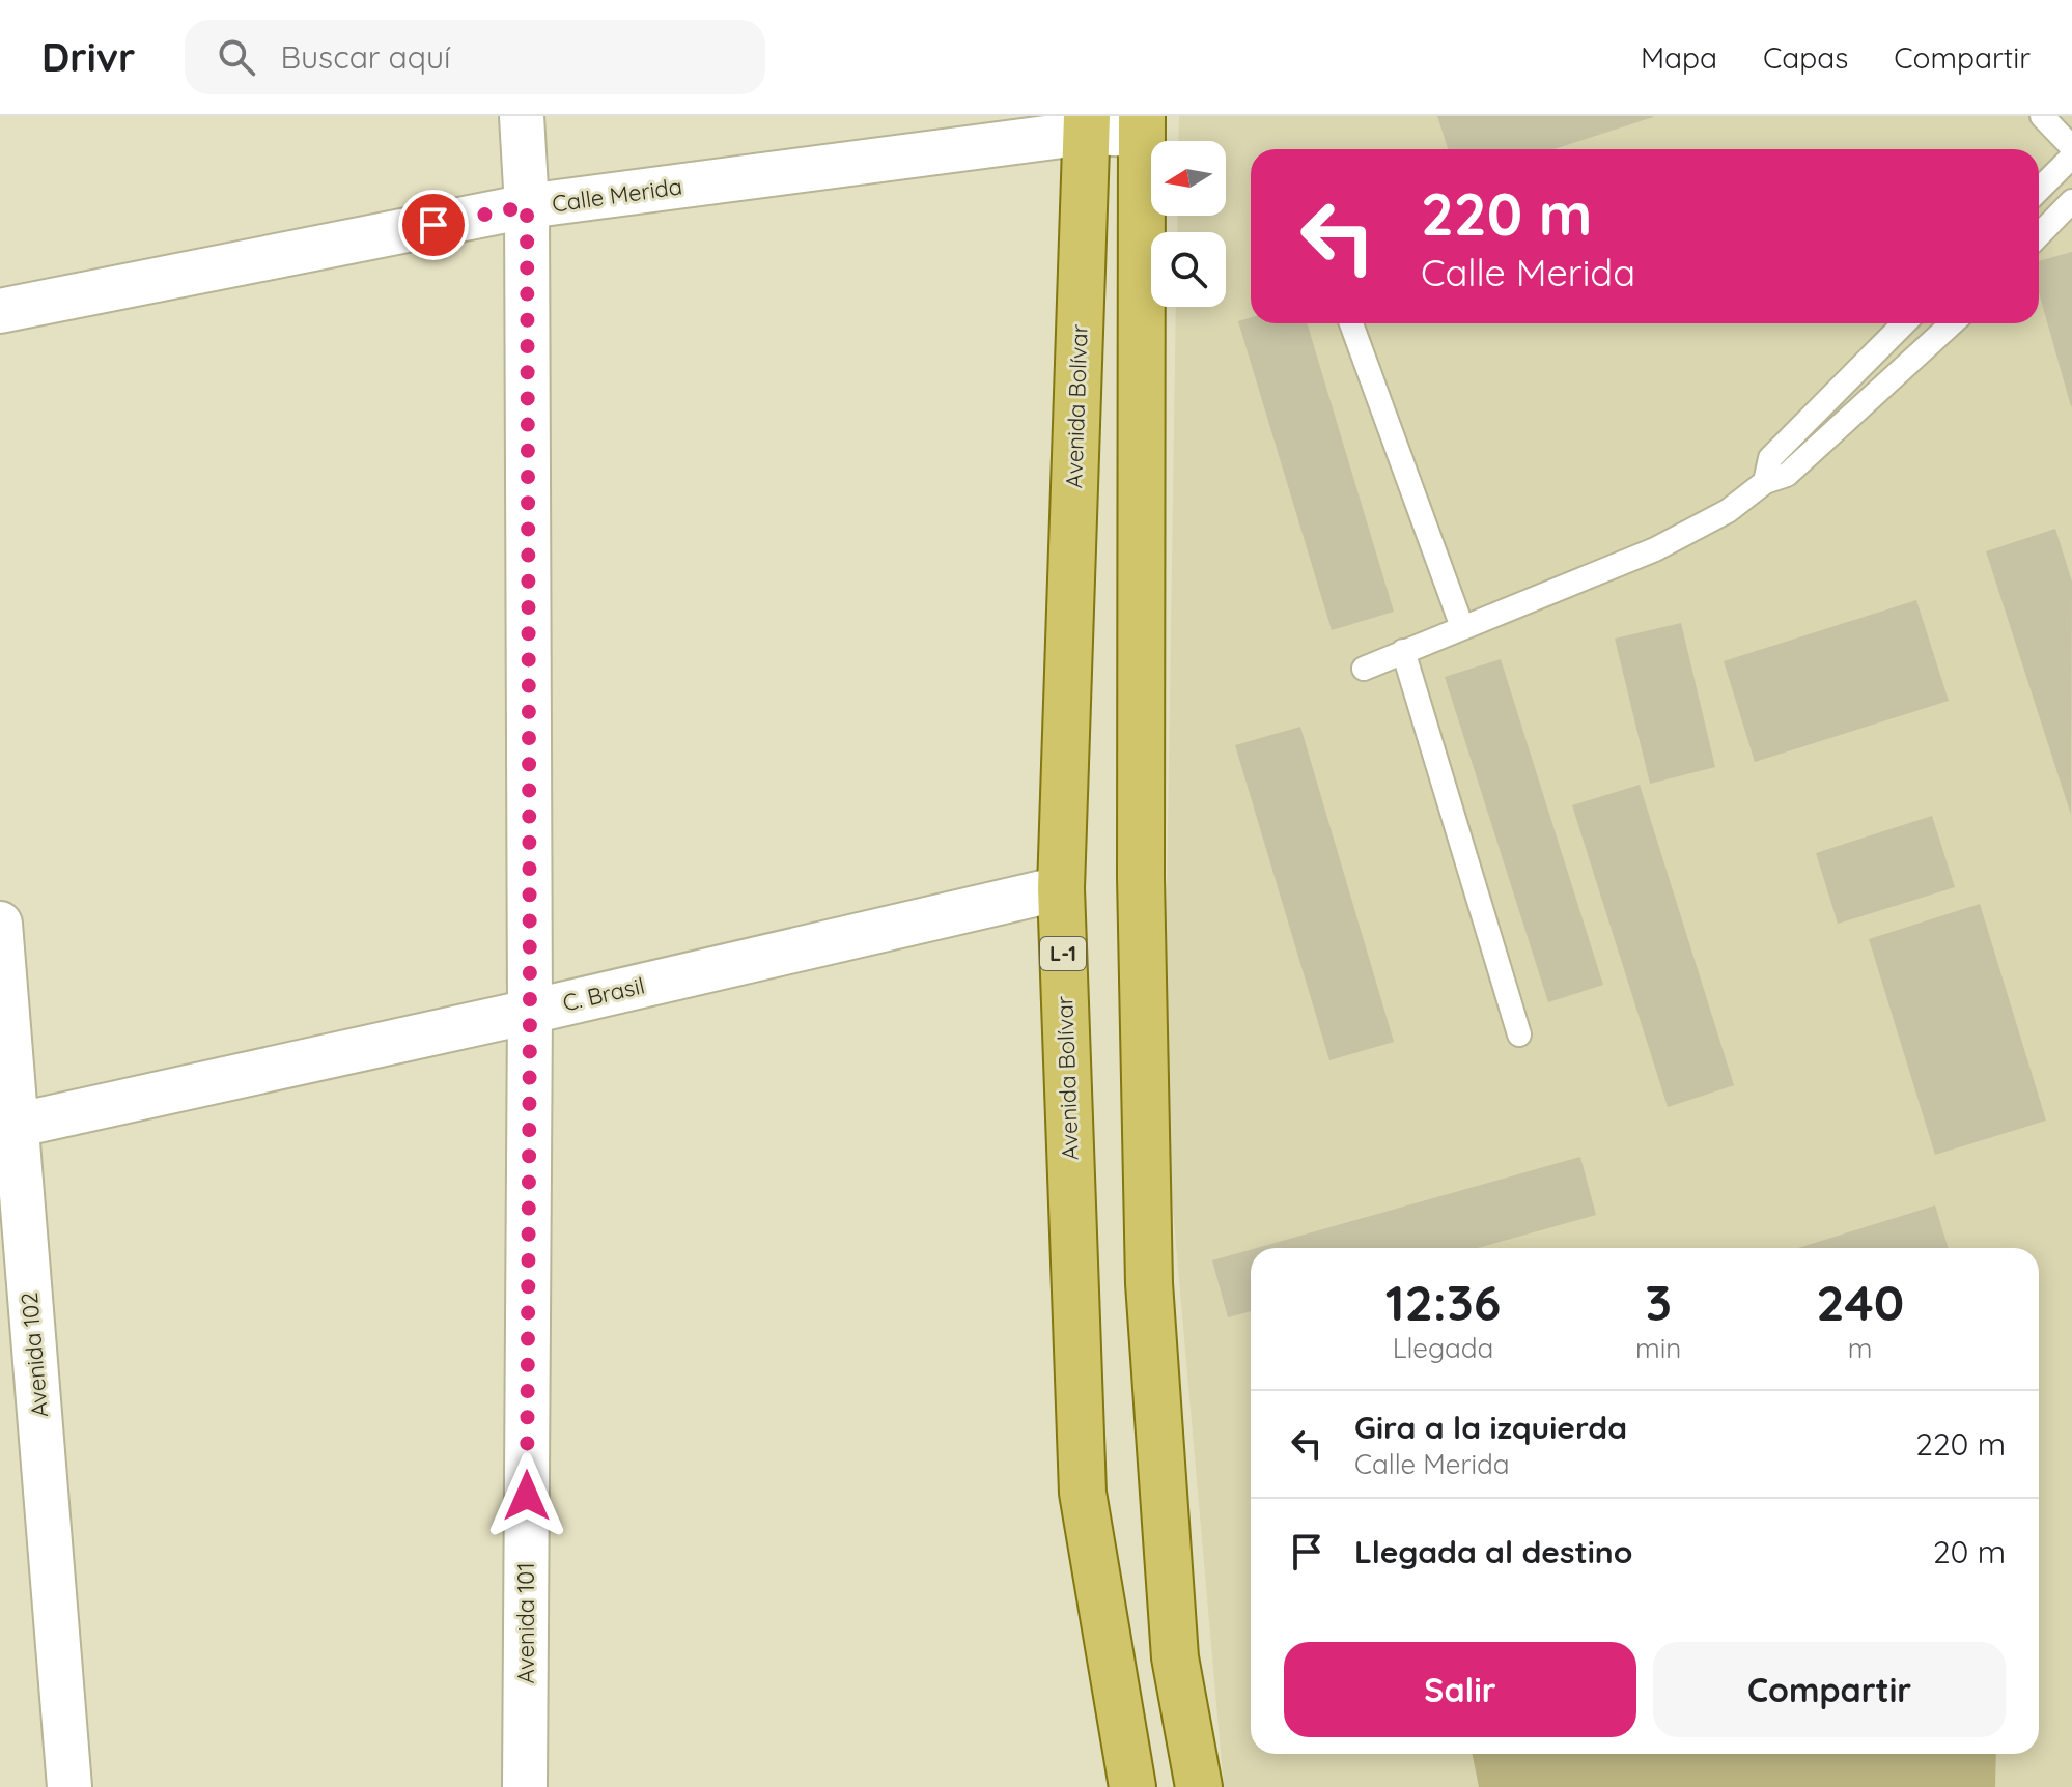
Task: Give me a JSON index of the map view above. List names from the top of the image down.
{
  "streets": {
    "main road": ["Avenida Bolívar", "L-1"],
    "street": [
      "Calle Merida",
      "C. Brasil",
      "Avenida 102",
      "Avenida 101"
    ]
  },
  "crossings": [
    ["Calle Merida", "Avenida Bolívar"],
    ["Calle Merida", "Avenida 101"],
    ["Avenida Bolívar", "C. Brasil"],
    ["C. Brasil", "Avenida 102"],
    ["C. Brasil", "Avenida 101"]
  ],
  "north": "left",
  "page": {
    "header": "Drivr",
    "search": "Buscar aquí",
    "nav": ["Mapa", "Capas", "Compartir"],
    "turn": ["220 m", "Calle Merida"],
    "eta": [
      "12:36",
      "Llegada",
      "3",
      "min",
      "240",
      "m"
    ],
    "list": [
      {
        "name": "Gira a la izquierda",
        "note": "Calle Merida",
        "value": "220 m"
      },
      {
        "name": "Llegada al destino",
        "value": "20 m"
      }
    ],
    "buttons": ["Salir", "Compartir"]
  }
}
